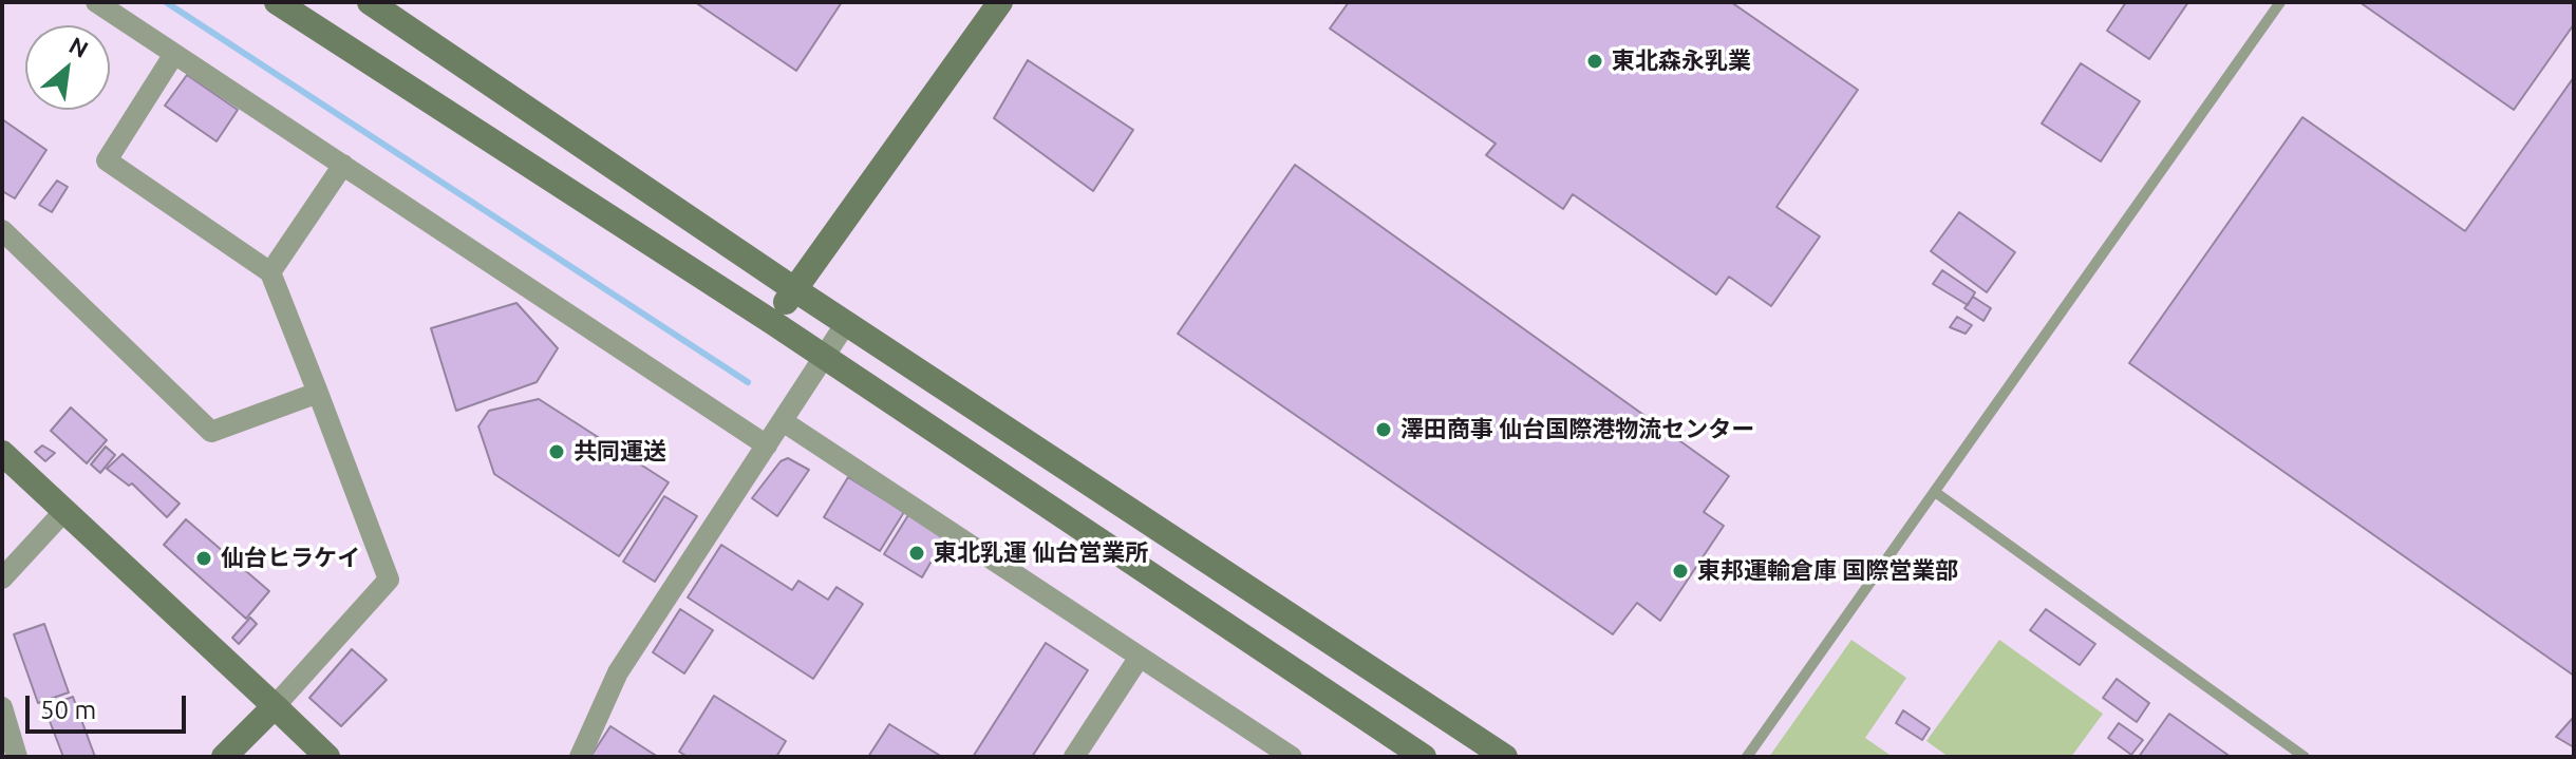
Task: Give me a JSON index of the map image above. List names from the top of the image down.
{
  "places": [
    "東北森永乳業",
    "澤田商事 仙台国際港物流センター",
    "共同運送",
    "東北乳運 仙台営業所",
    "仙台ヒラケイ",
    "東邦運輸倉庫 国際営業部"
  ],
  "scale_bar": "50 m",
  "north": "top right"
}
